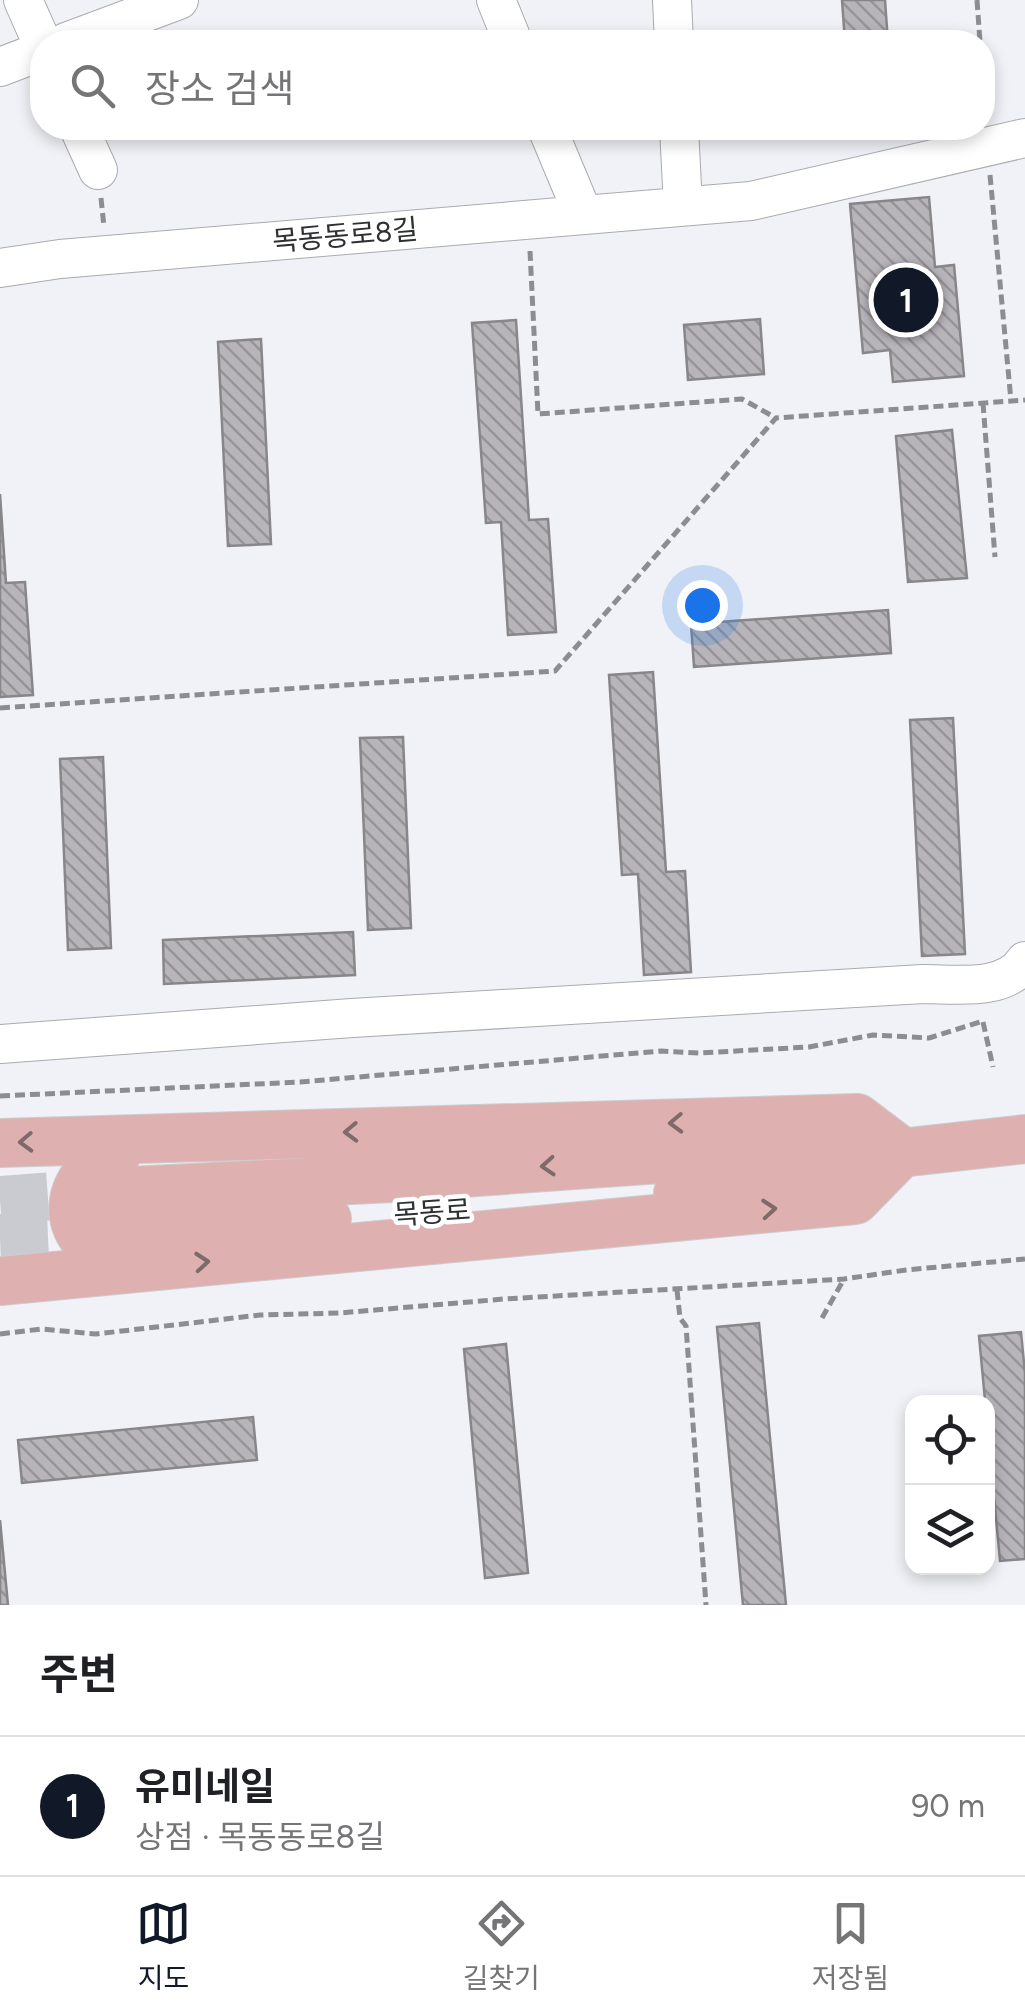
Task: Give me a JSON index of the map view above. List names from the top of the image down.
{
  "streets": {
    "main road": ["목동로"],
    "street": ["목동동로8길"]
  },
  "page": {
    "search": "장소 검색",
    "pins": "1",
    "heading": "주변",
    "list": [
      {
        "mark": "1",
        "name": "유미네일",
        "note": "상점 · 목동동로8길",
        "value": "90 m"
      }
    ],
    "nav": ["지도", "길찾기", "저장됨"]
  }
}
